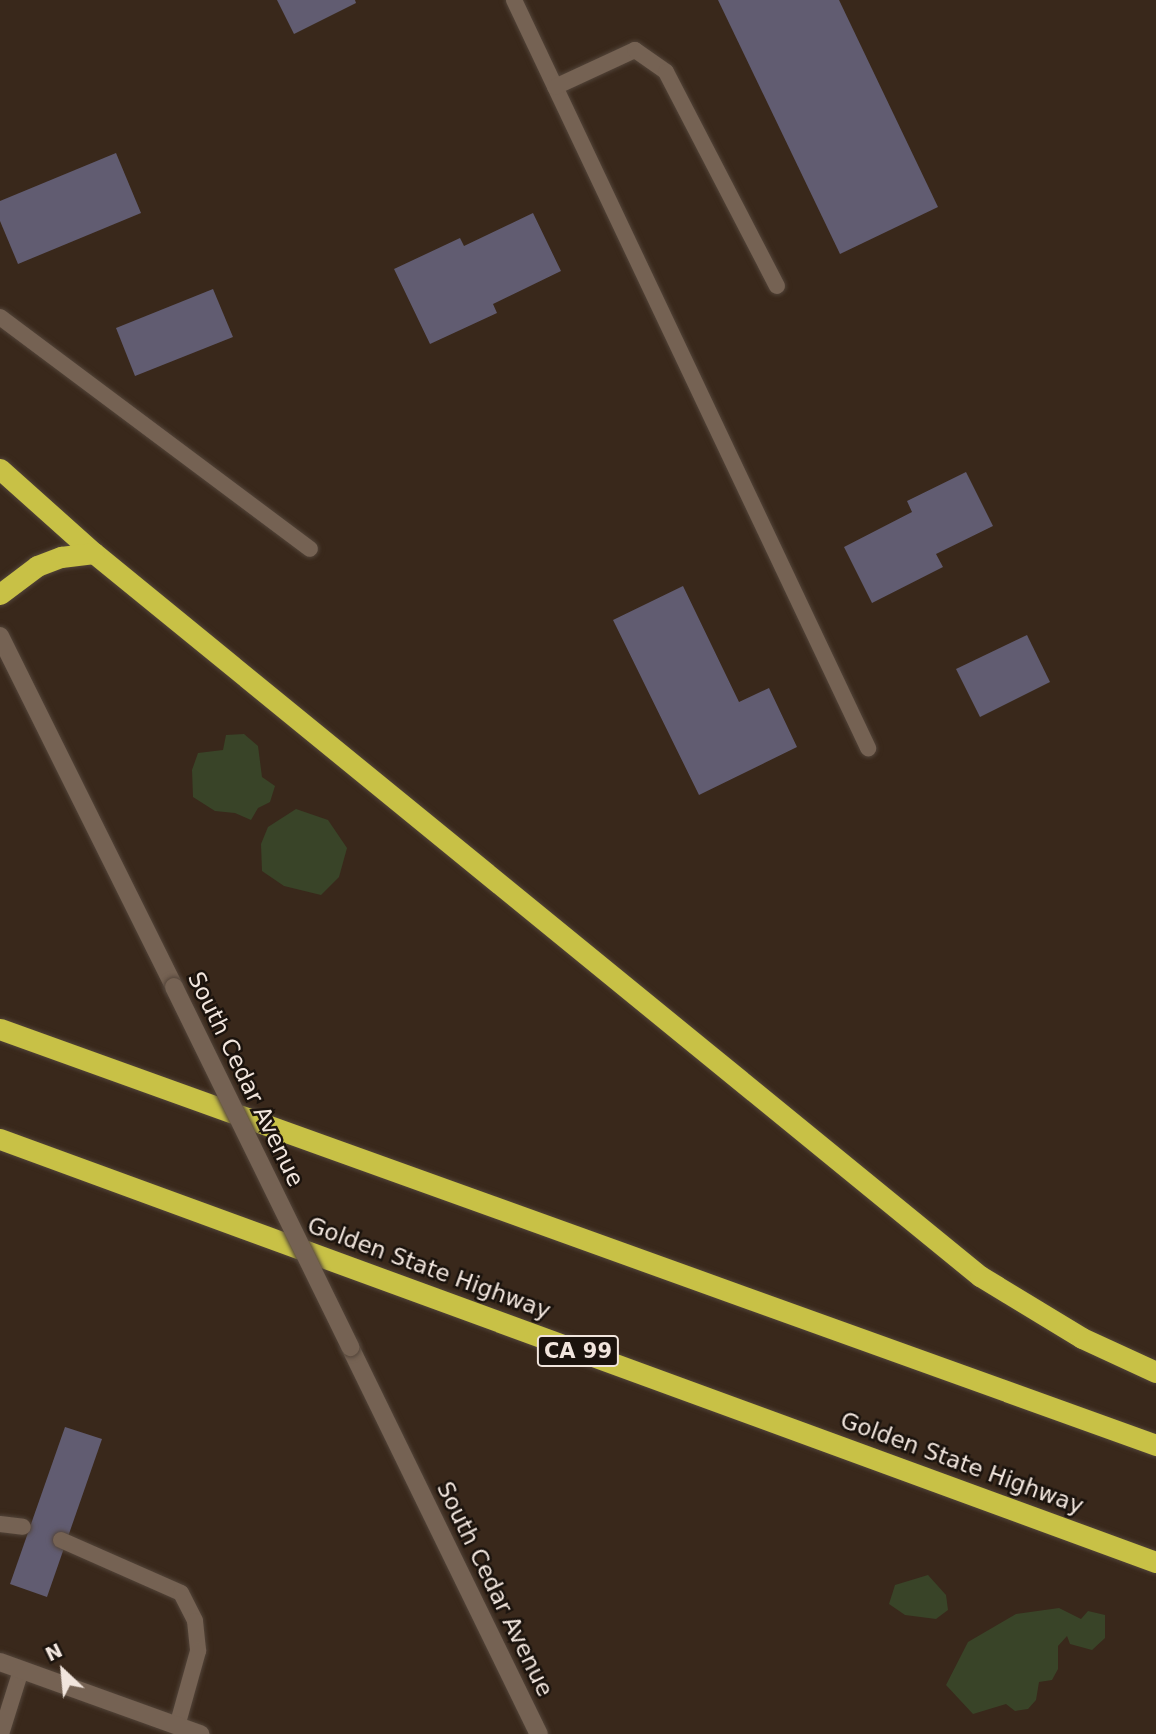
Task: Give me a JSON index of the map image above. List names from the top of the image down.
{
  "streets": {
    "highway": ["Golden State Highway", "CA 99"],
    "street": ["South Cedar Avenue"]
  },
  "north": "top left"
}
